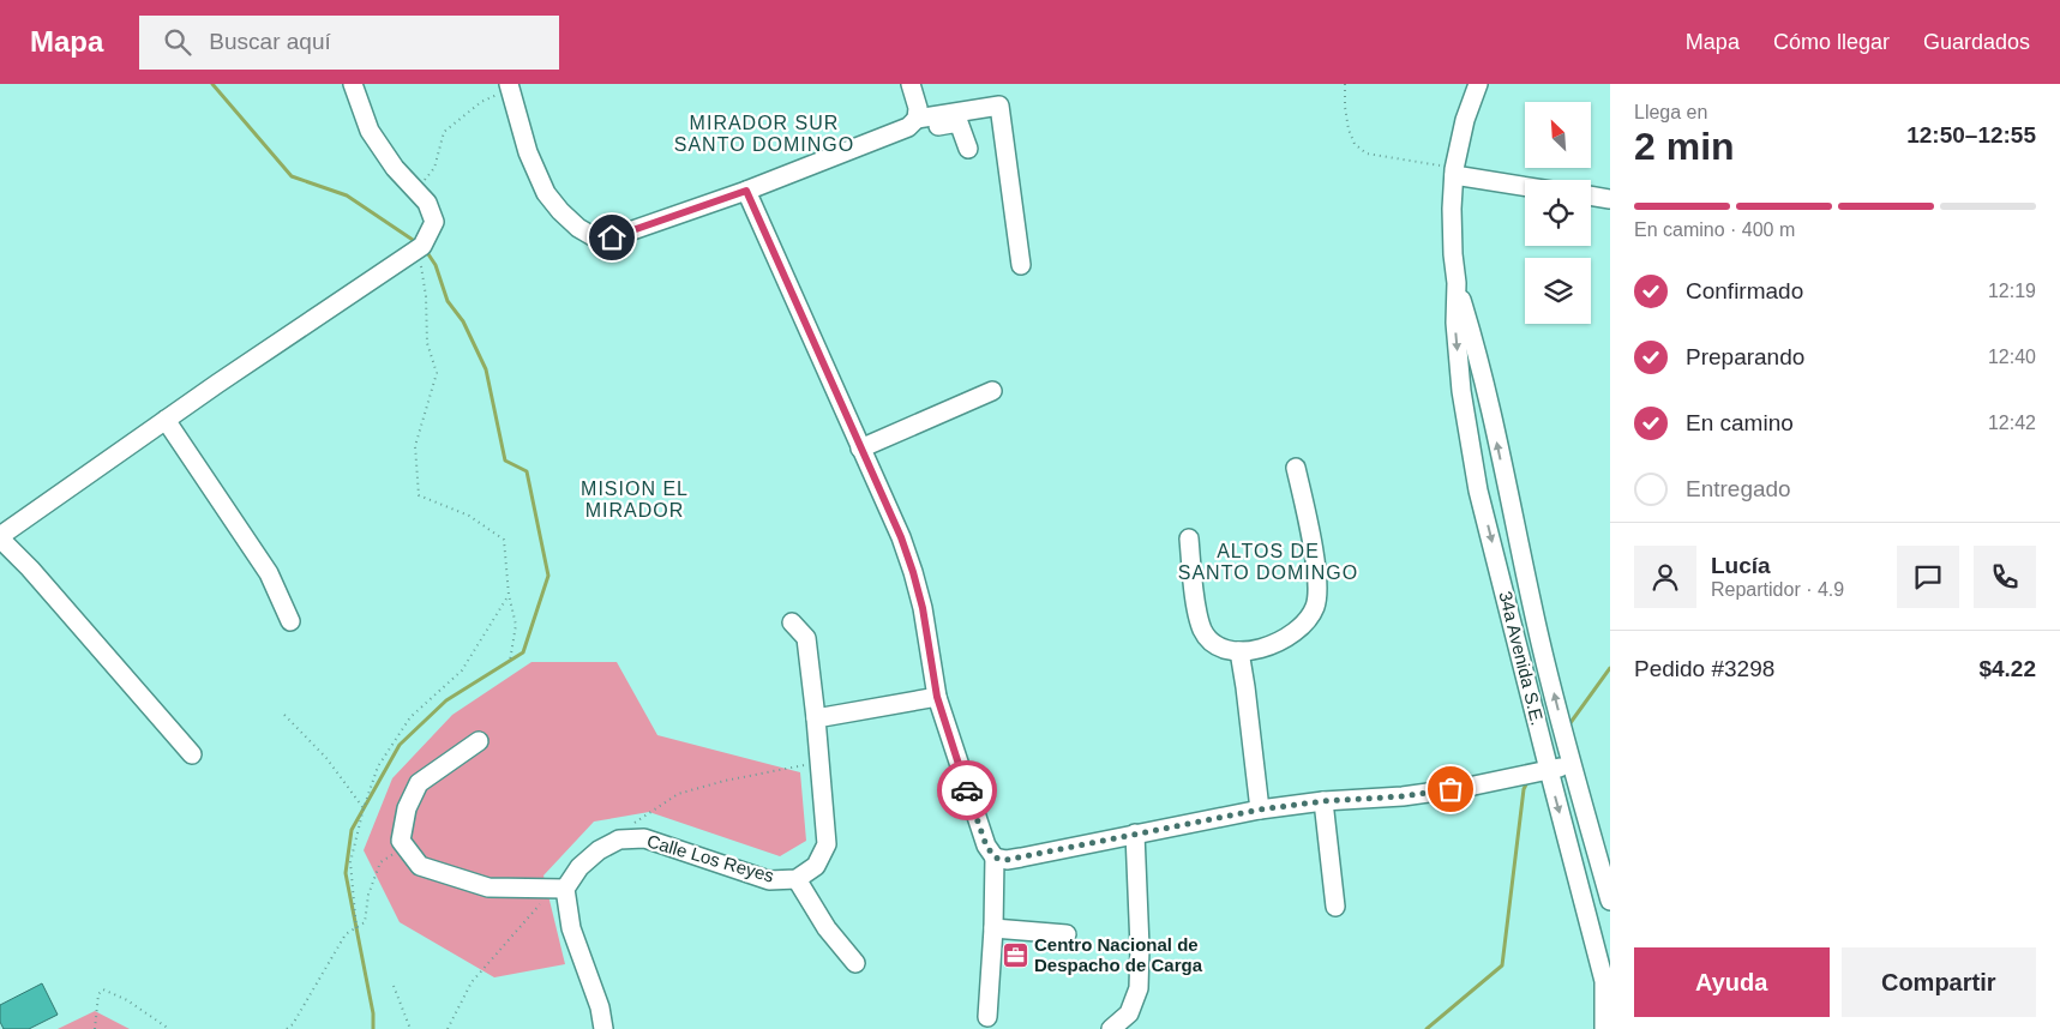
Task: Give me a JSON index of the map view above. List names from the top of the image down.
{
  "streets": {
    "street": ["34a Avenida S.E.", "Calle Los Reyes"]
  },
  "districts": ["MIRADOR SUR SANTO DOMINGO", "MISION EL MIRADOR", "ALTOS DE SANTO DOMINGO"],
  "places": {
    "office": ["Centro Nacional de Despacho de Carga"]
  },
  "north": "top left",
  "page": {
    "header": "Mapa",
    "search": "Buscar aquí",
    "nav": ["Mapa", "Cómo llegar", "Guardados"],
    "heading": ["2 min", "Llega en", "12:50–12:55"],
    "panel": [
      "Lucía",
      "Repartidor · 4.9",
      "Pedido #3298",
      "$4.22"
    ],
    "bar": "En camino · 400 m",
    "list": [
      ["Confirmado", "12:19"],
      ["Preparando", "12:40"],
      ["En camino", "12:42"],
      "Entregado"
    ],
    "buttons": ["Ayuda", "Compartir"]
  }
}
